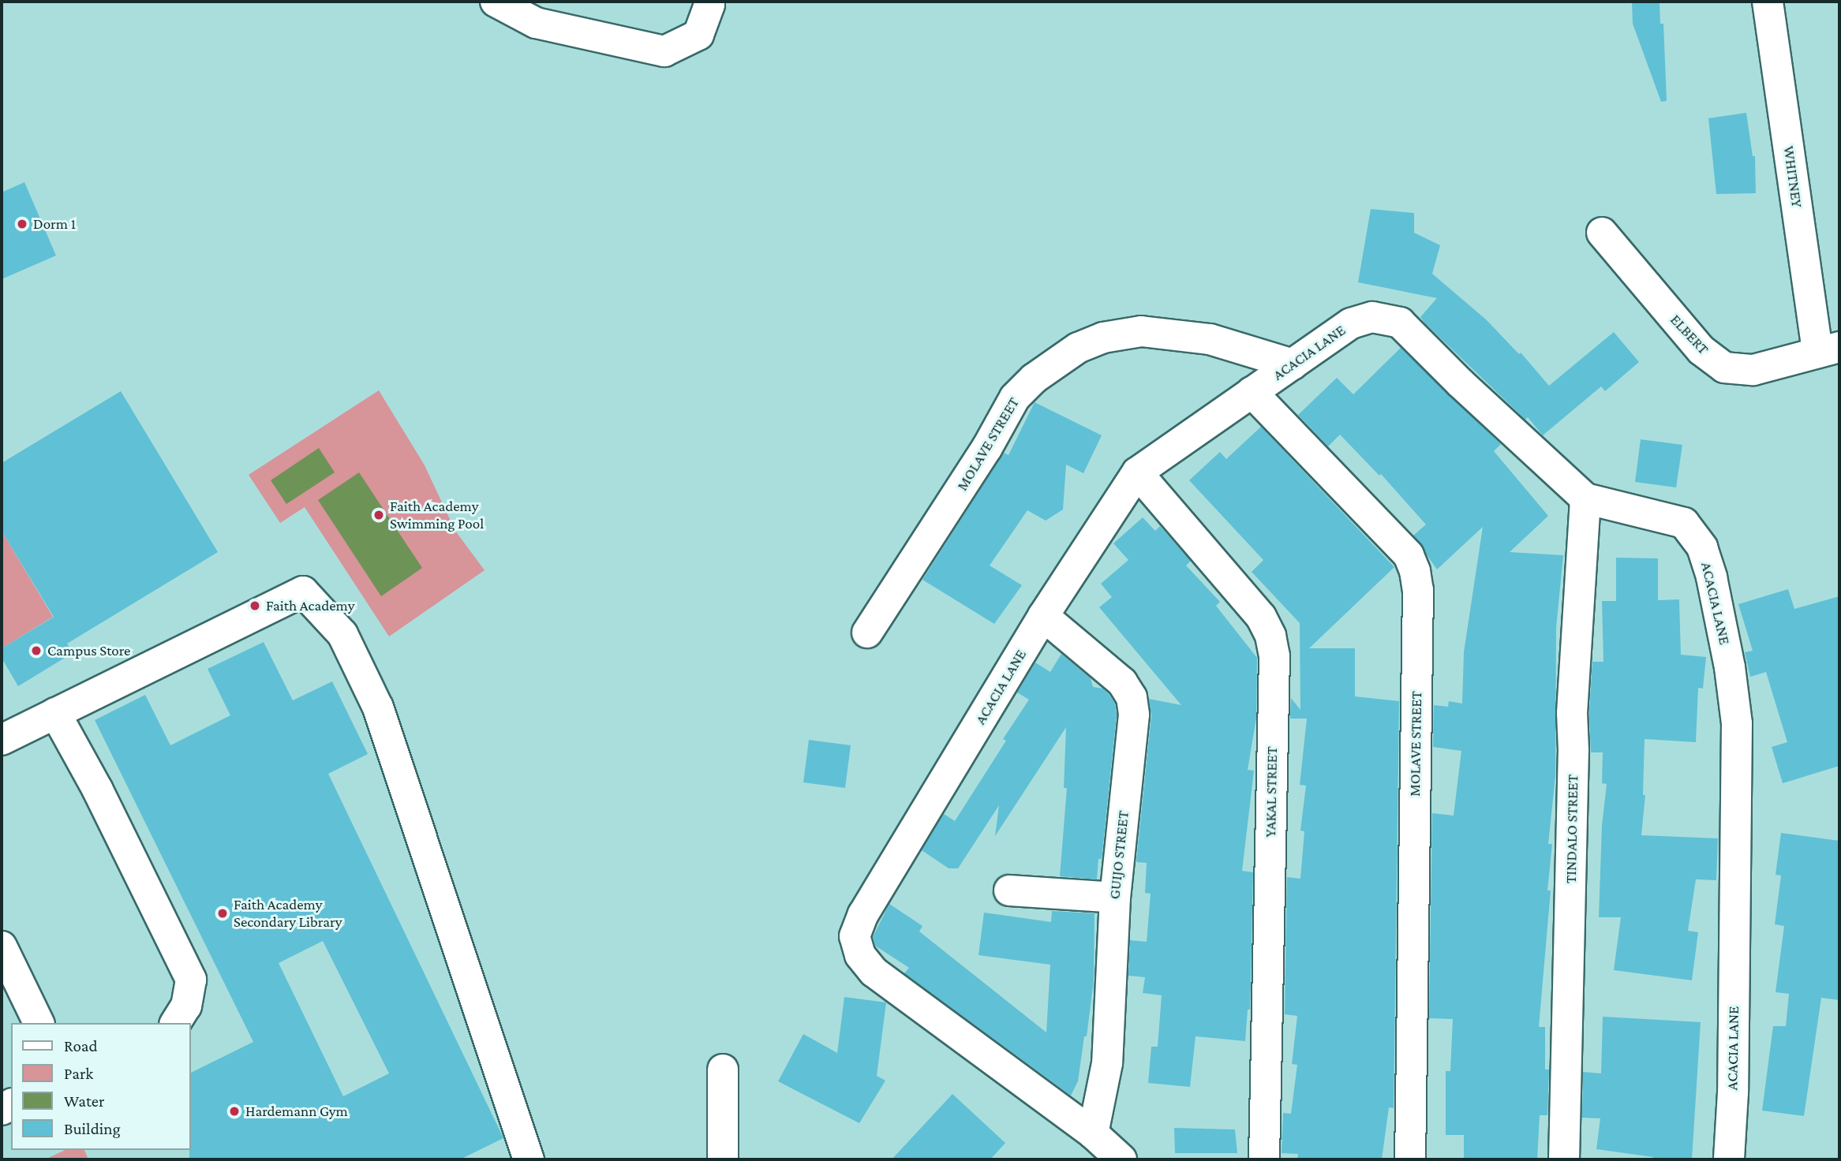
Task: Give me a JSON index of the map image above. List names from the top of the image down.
{
  "streets": {
    "street": [
      "WHITNEY",
      "ELBERT",
      "ACACIA LANE",
      "MOLAVE STREET",
      "YAKAL STREET",
      "TINDALO STREET",
      "GUIJO STREET"
    ]
  },
  "crossings": [
    ["WHITNEY", "ELBERT"],
    ["ACACIA LANE", "MOLAVE STREET"],
    ["ACACIA LANE", "YAKAL STREET"],
    ["ACACIA LANE", "TINDALO STREET"],
    ["ACACIA LANE", "GUIJO STREET"]
  ],
  "places": [
    "Dorm 1",
    "Faith Academy Swimming Pool",
    "Faith Academy",
    "Campus Store",
    "Faith Academy Secondary Library",
    "Hardemann Gym"
  ],
  "legend": [
    "Road",
    "Park",
    "Water",
    "Building"
  ]
}
